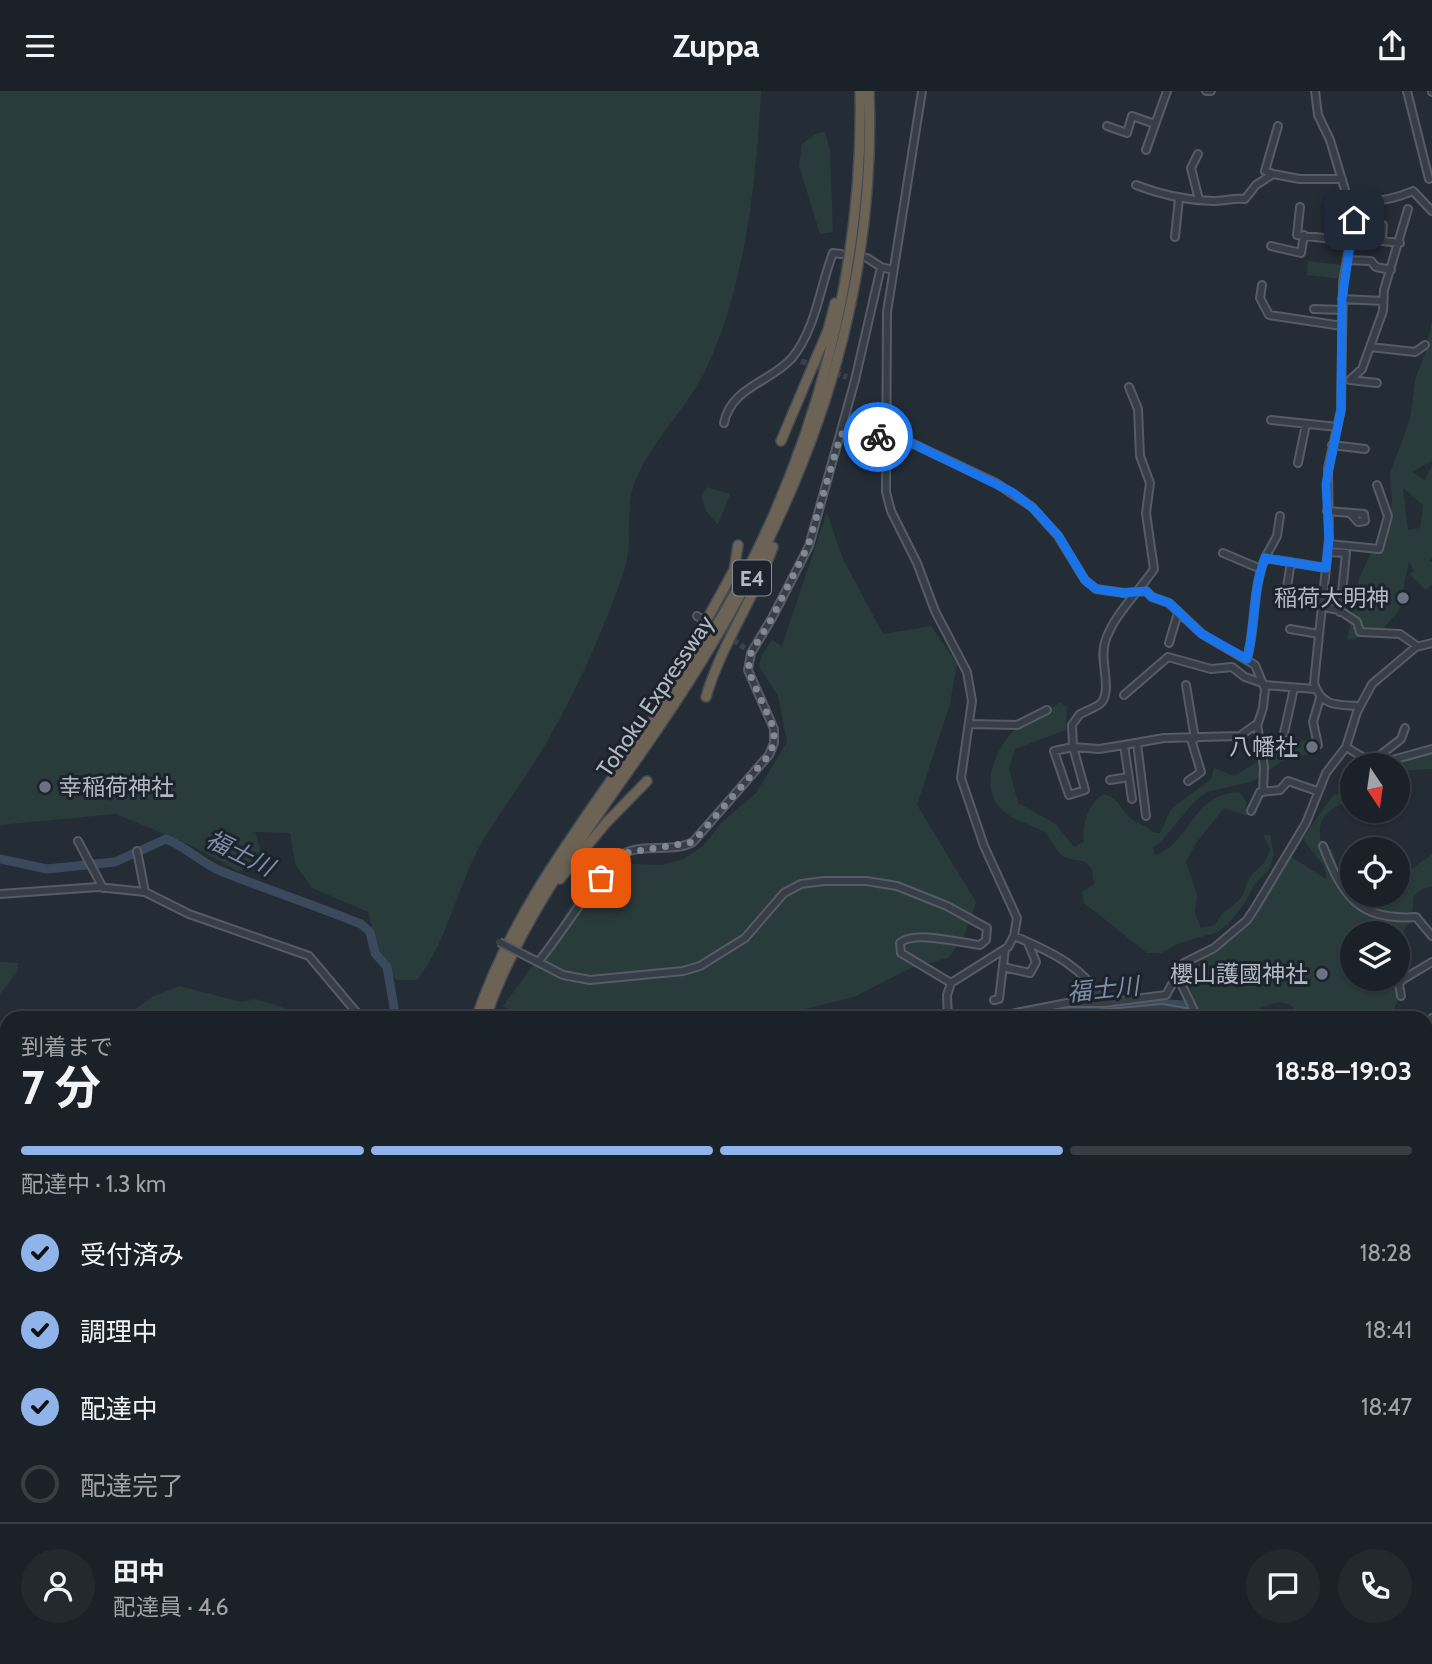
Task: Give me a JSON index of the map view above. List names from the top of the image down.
{
  "streets": {
    "highway": ["E4", "Tohoku Expressway"]
  },
  "water": ["福士川"],
  "places": [
    "稲荷大明神",
    "八幡社",
    "幸稲荷神社",
    "櫻山護國神社"
  ],
  "north": "bottom",
  "page": {
    "header": "Zuppa",
    "heading": ["7 分", "到着まで", "18:58–19:03"],
    "panel": ["田中", "配達員 · 4.6"],
    "bar": "配達中 · 1.3 km",
    "list": [
      ["受付済み", "18:28"],
      ["調理中", "18:41"],
      ["配達中", "18:47"],
      "配達完了"
    ]
  }
}
